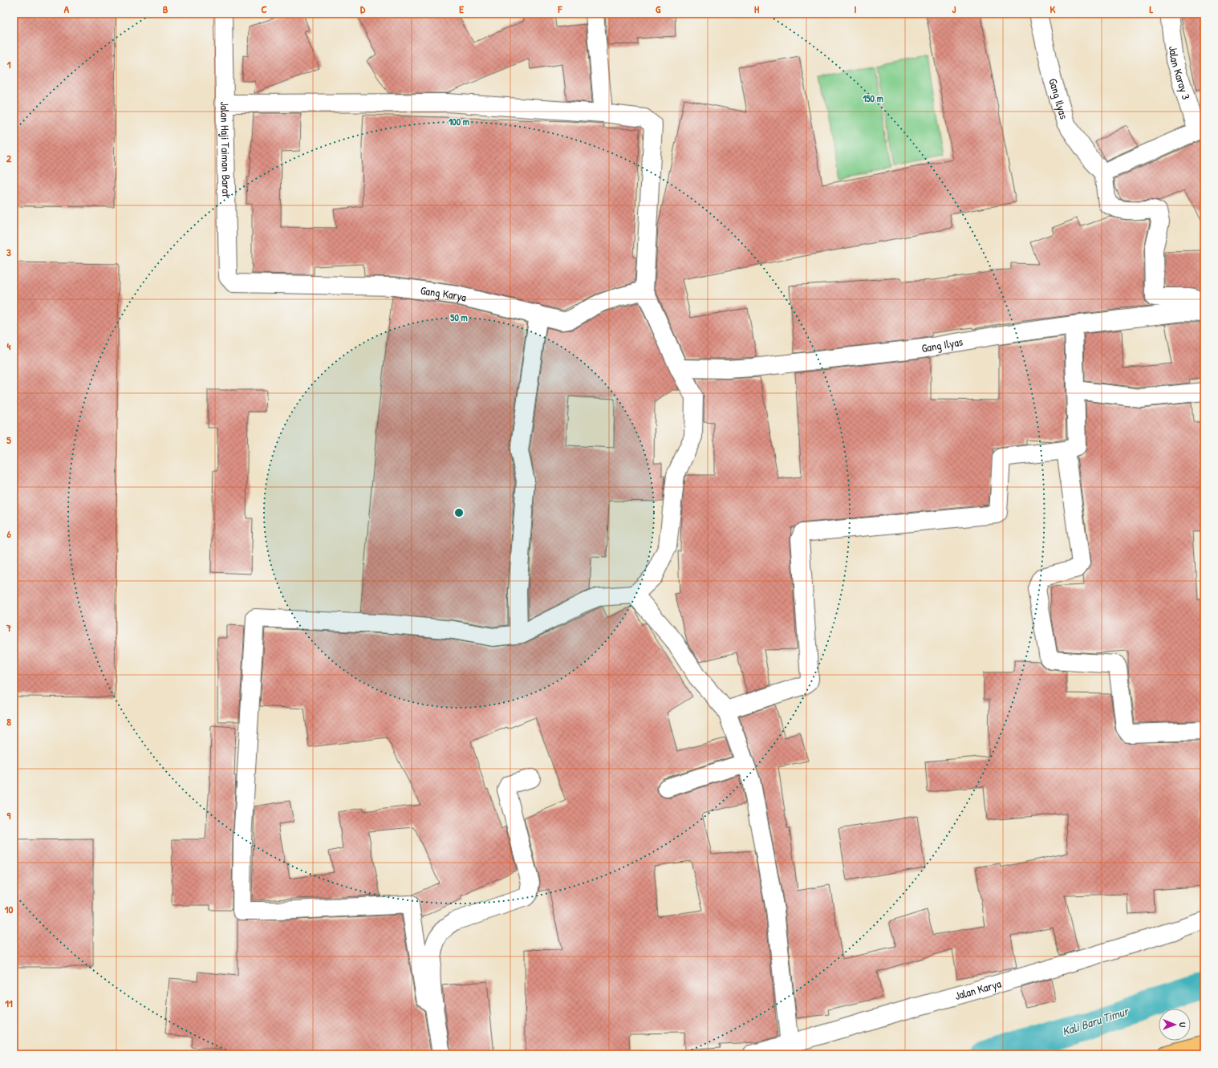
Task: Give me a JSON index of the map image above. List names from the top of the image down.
{
  "streets": {
    "street": [
      "Jalan Karay 3",
      "Gang Ilyas",
      "Jalan Haji Taiman Barat",
      "Gang Karya",
      "Jalan Karya"
    ]
  },
  "crossings": [
    ["Jalan Haji Taiman Barat", "Gang Karya"]
  ],
  "water": ["Kali Baru Timur"],
  "north": "right",
  "grid": {
    "columns": [
      "A",
      "B",
      "C",
      "D",
      "E",
      "F",
      "G",
      "H",
      "I",
      "J",
      "K",
      "L"
    ],
    "rows": [
      "1",
      "2",
      "3",
      "4",
      "5",
      "6",
      "7",
      "8",
      "9",
      "10",
      "11"
    ]
  },
  "rings": ["150 m", "100 m", "50 m"]
}
